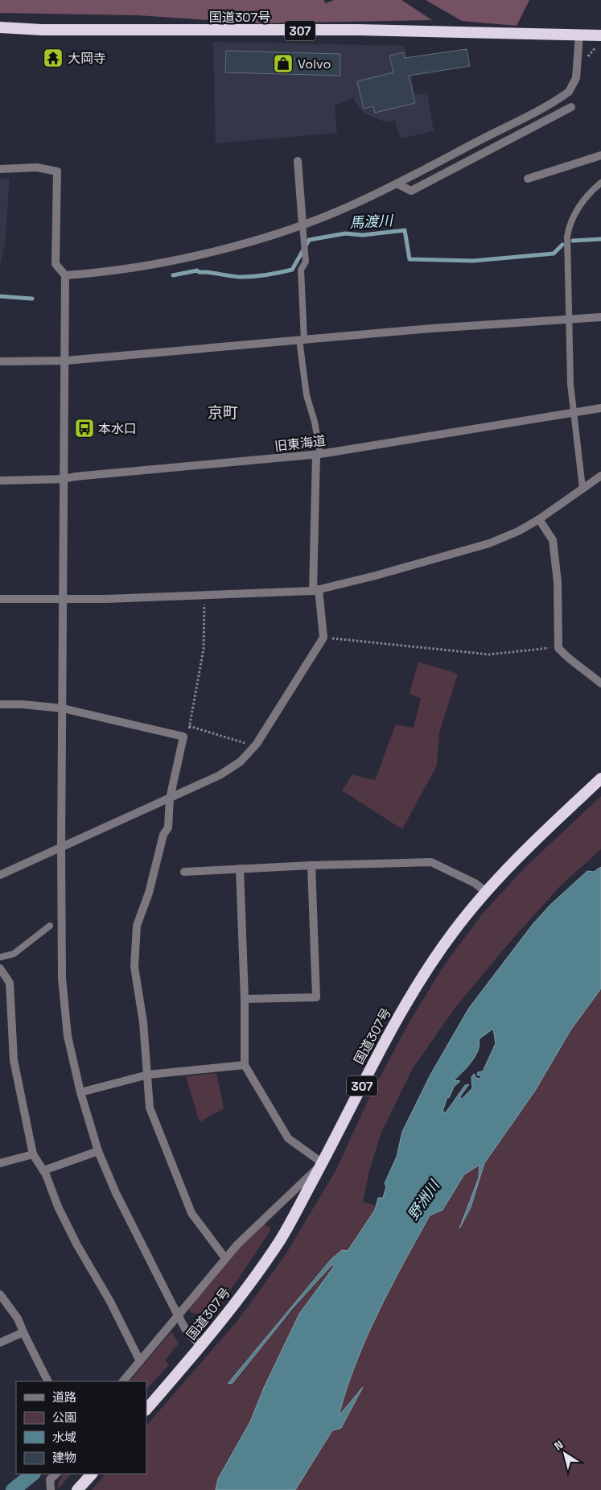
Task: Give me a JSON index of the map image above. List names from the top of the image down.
{
  "streets": {
    "highway": ["国道307号", "307"],
    "street": ["旧東海道"]
  },
  "districts": ["京町"],
  "water": ["馬渡川", "野洲川"],
  "places": {
    "temple": ["大岡寺"],
    "shop": ["Volvo"],
    "bus stop": ["本水口"]
  },
  "legend": [
    "道路",
    "公園",
    "水域",
    "建物"
  ],
  "north": "top left"
}
